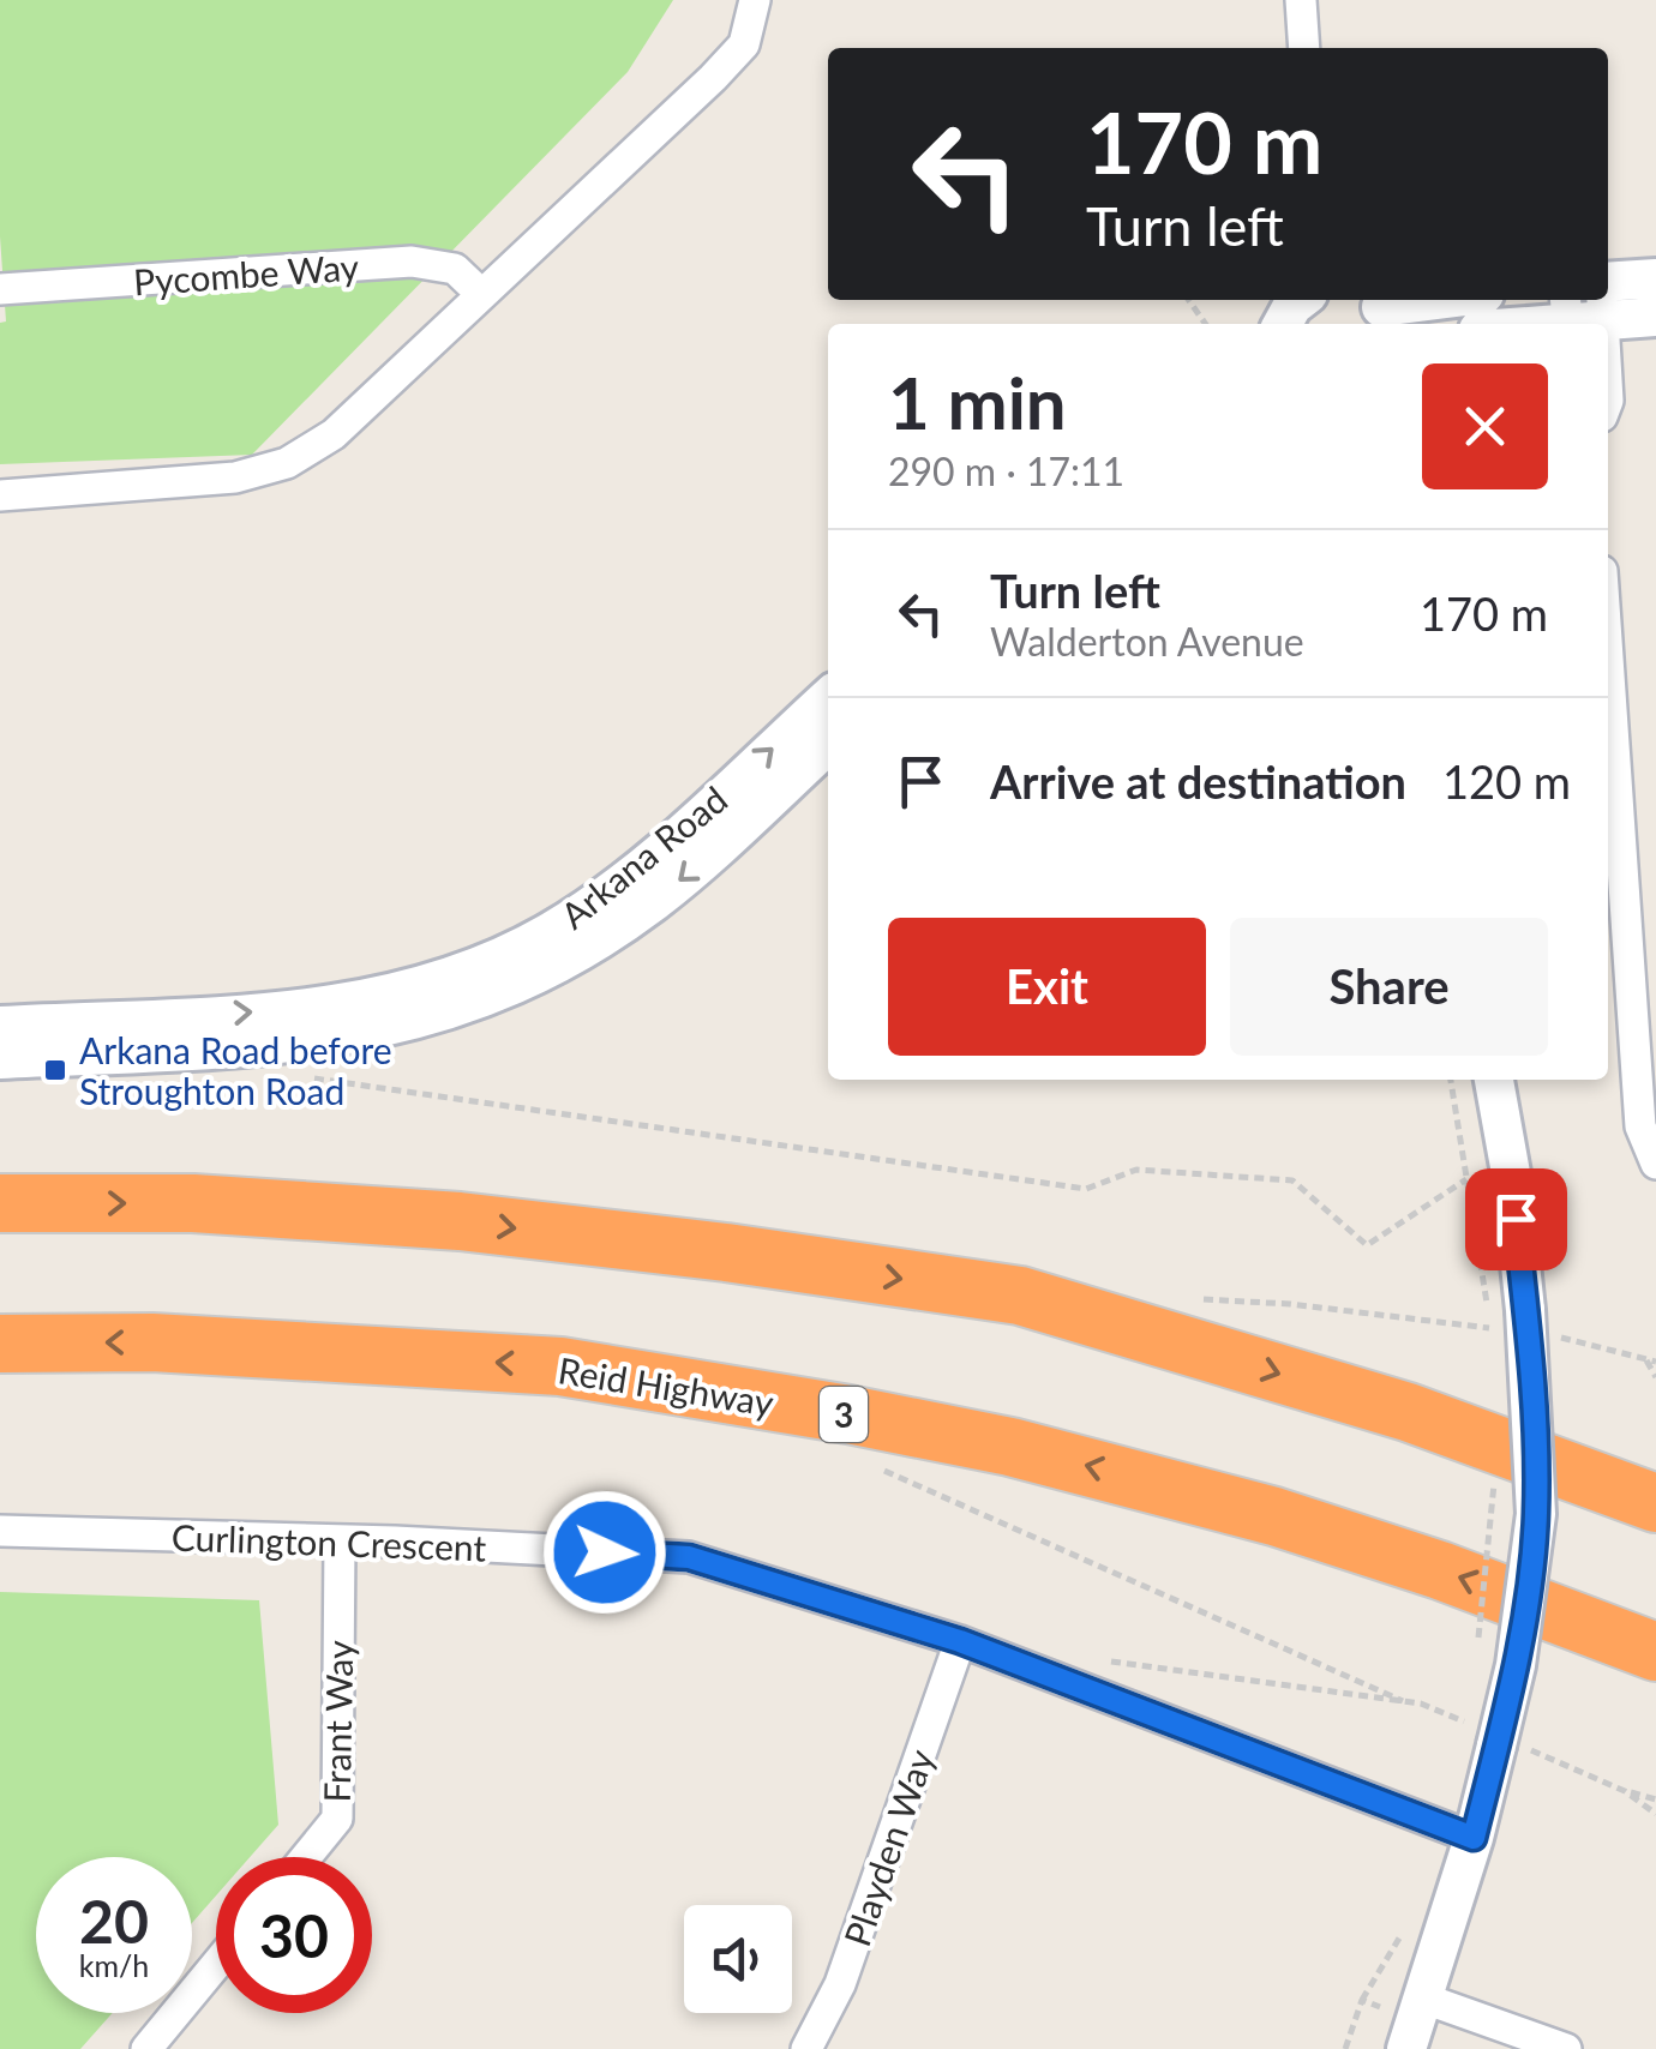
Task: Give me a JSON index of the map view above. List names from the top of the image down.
{
  "streets": {
    "highway": ["Reid Highway", "3"],
    "street": [
      "Pycombe Way",
      "Arkana Road",
      "Curlington Crescent",
      "Frant Way",
      "Playden Way"
    ]
  },
  "crossings": [
    ["Curlington Crescent", "Frant Way"],
    ["Curlington Crescent", "Playden Way"]
  ],
  "places": {
    "transit": ["Arkana Road before Stroughton Road"]
  },
  "page": {
    "turn": ["170 m", "Turn left"],
    "heading": ["1 min", "290 m · 17:11"],
    "list": [
      {
        "name": "Turn left",
        "note": "Walderton Avenue",
        "value": "170 m"
      },
      {
        "name": "Arrive at destination",
        "value": "120 m"
      }
    ],
    "buttons": ["Exit", "Share"],
    "speed": "20 km/h",
    "limit": "30"
  }
}
